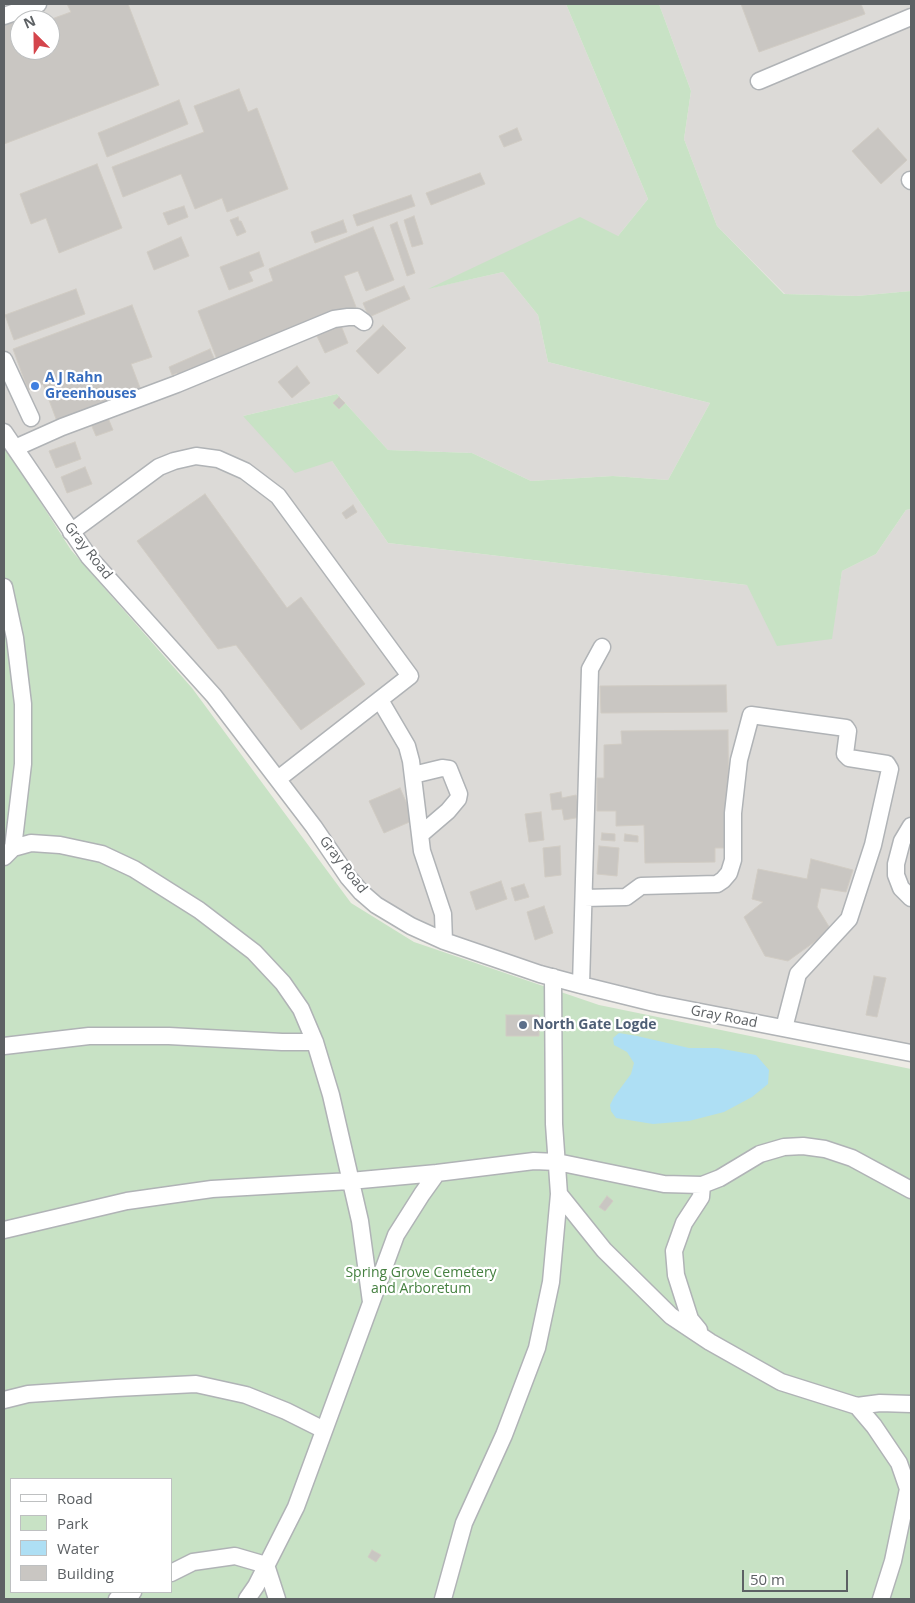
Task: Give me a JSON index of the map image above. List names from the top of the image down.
{
  "streets": {
    "street": ["Gray Road"]
  },
  "parks": ["Spring Grove Cemetery and Arboretum"],
  "places": ["A J Rahn Greenhouses", "North Gate Logde"],
  "legend": [
    "Road",
    "Park",
    "Water",
    "Building"
  ],
  "scale_bar": "50 m",
  "north": "top left"
}
